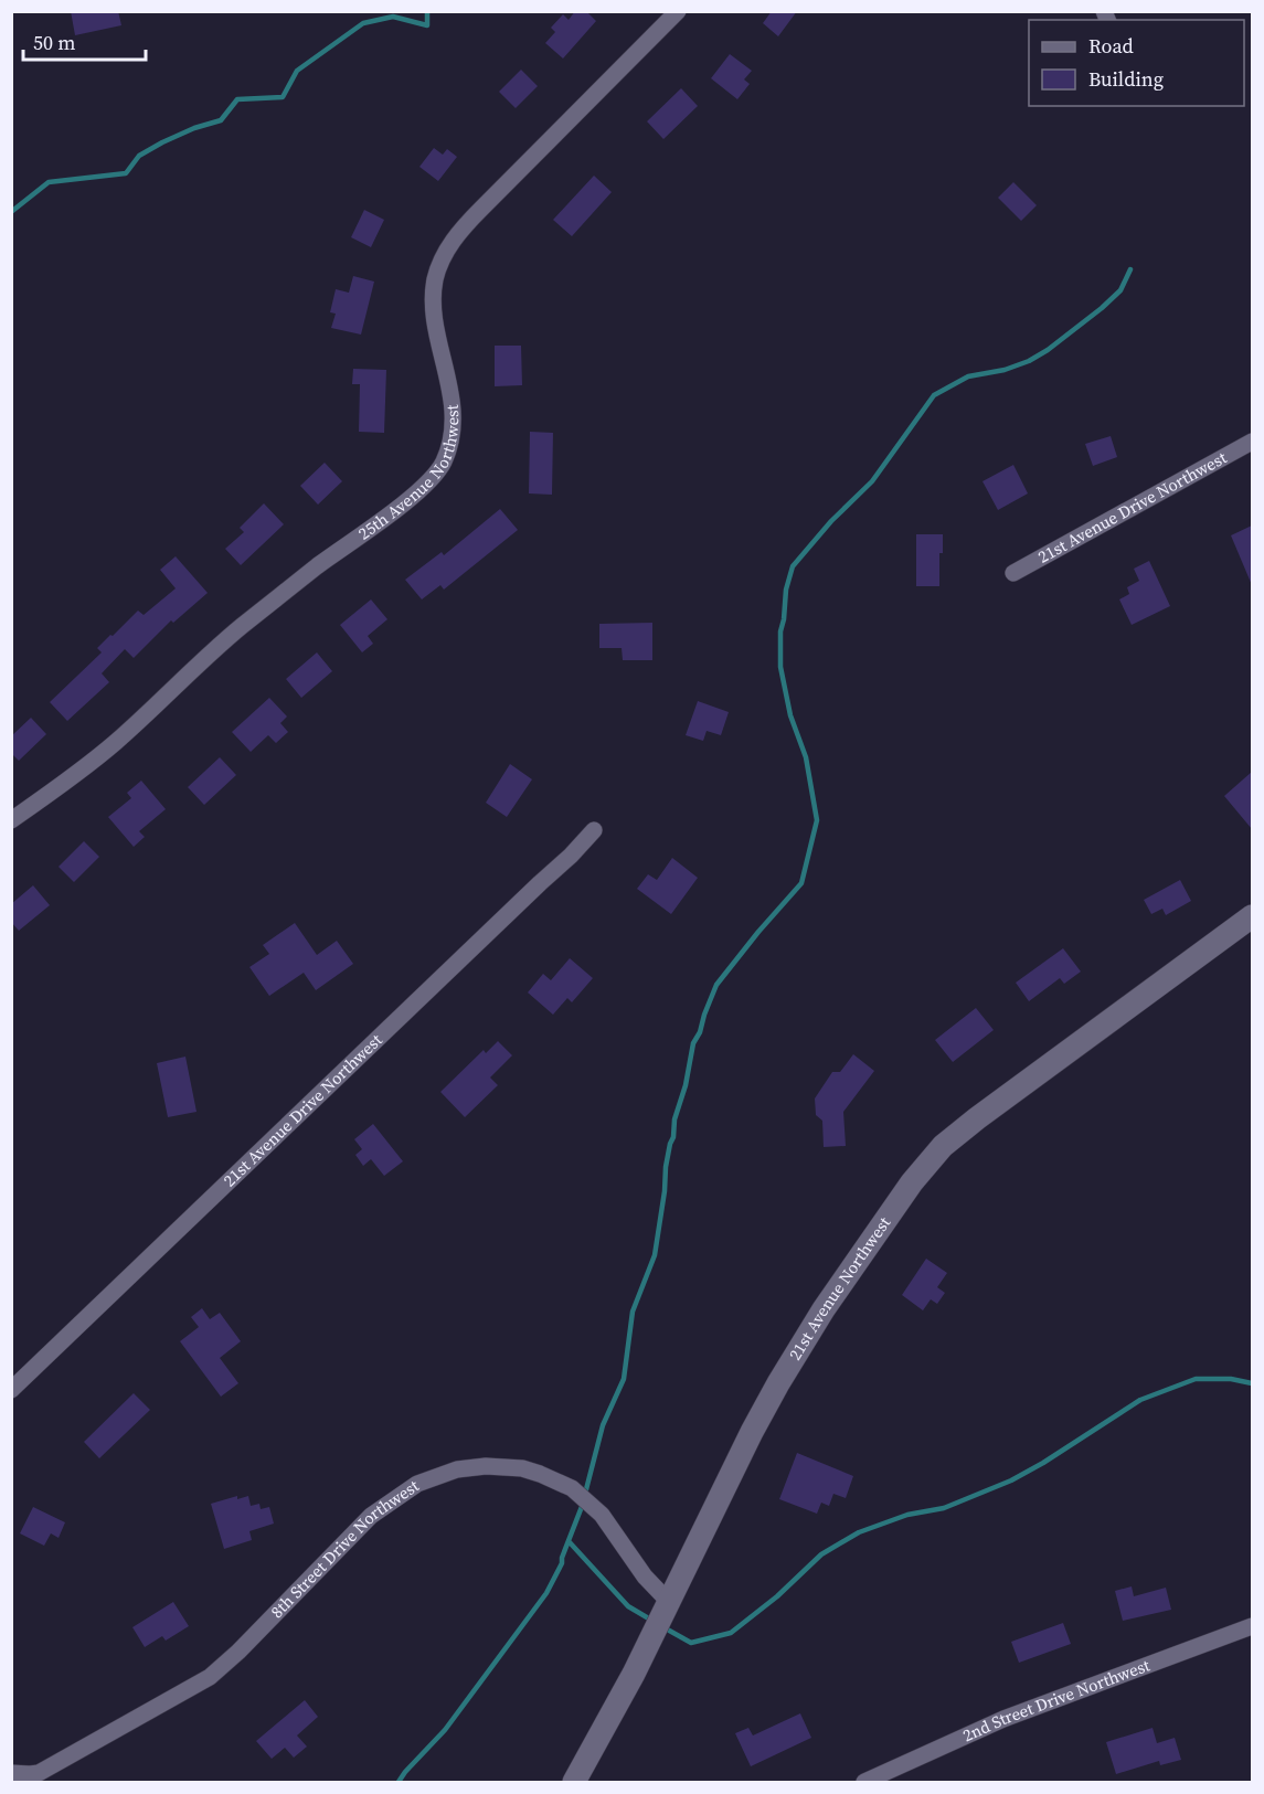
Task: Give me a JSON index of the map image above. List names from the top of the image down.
{
  "streets": {
    "street": [
      "25th Avenue Northwest",
      "21st Avenue Drive Northwest",
      "21st Avenue Northwest",
      "8th Street Drive Northwest",
      "2nd Street Drive Northwest"
    ]
  },
  "crossings": [
    ["21st Avenue Northwest", "8th Street Drive Northwest"]
  ],
  "legend": ["Road", "Building"],
  "scale_bar": "50 m"
}
